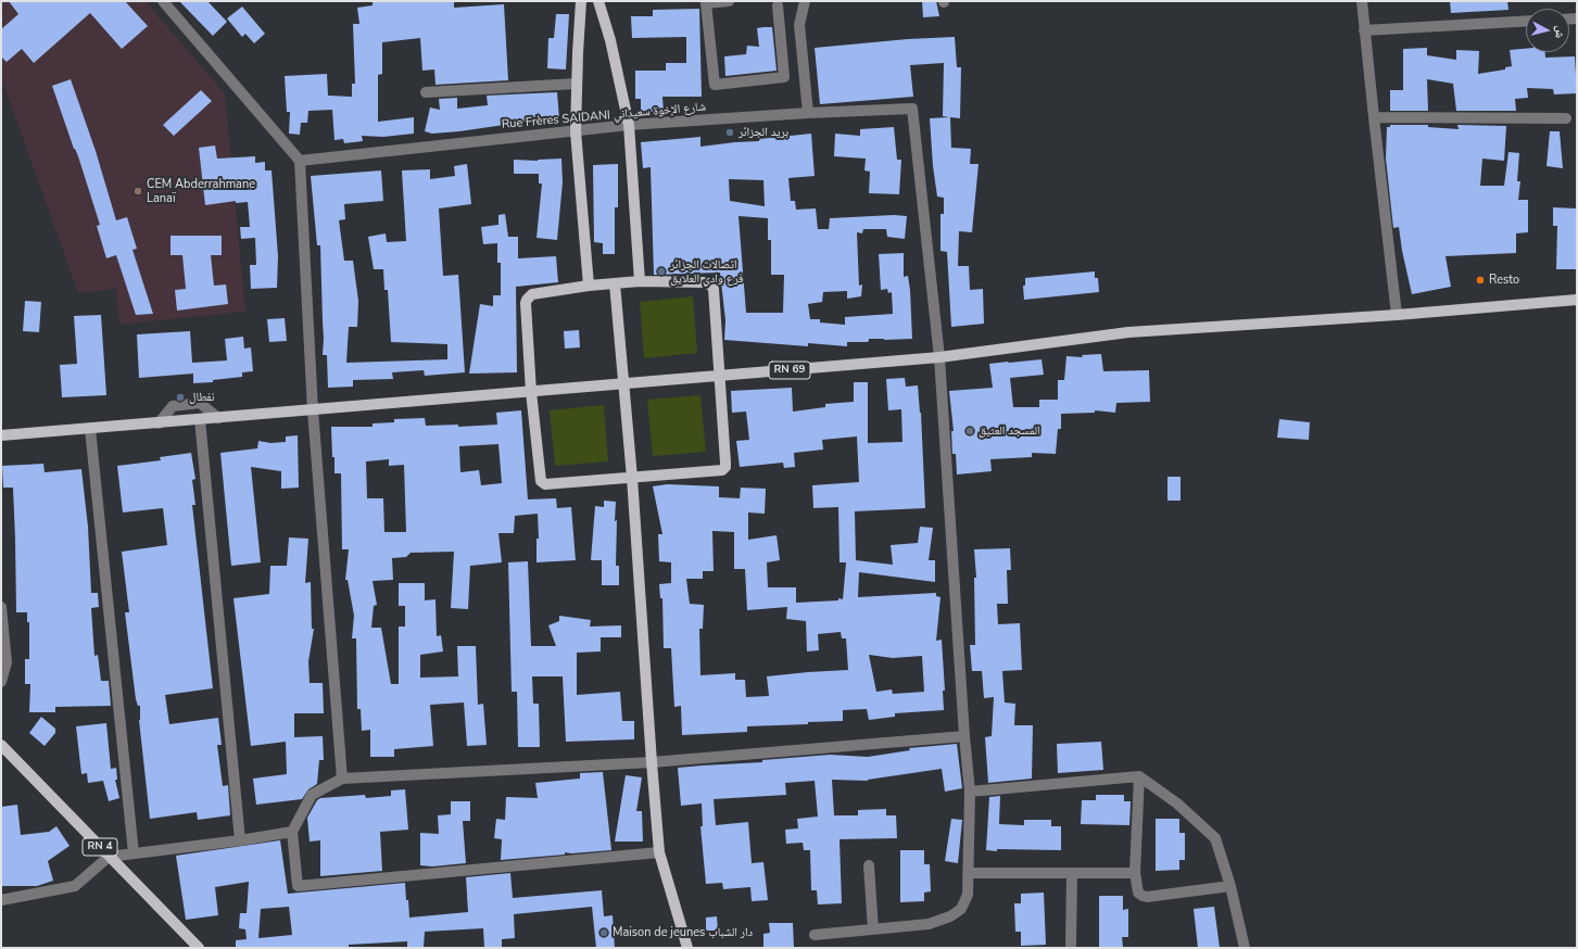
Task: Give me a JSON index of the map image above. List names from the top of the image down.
{
  "streets": {
    "main road": ["RN 69", "RN 4"],
    "street": ["Rue Frères SAIDANI شارع الإخوة سعيداني"]
  },
  "crossings": [
    ["Rue Frères SAIDANI شارع الإخوة سعيداني", "RN 69"]
  ],
  "places": [
    "بريد الجزائر",
    "CEM Abderrahmane Lanaï",
    "اتصالات الجزائر فرع وادي العلايق",
    "Resto",
    "نفطال",
    "المسجد العتيق",
    "Maison de jeunes دار الشباب"
  ],
  "north": "right"
}
